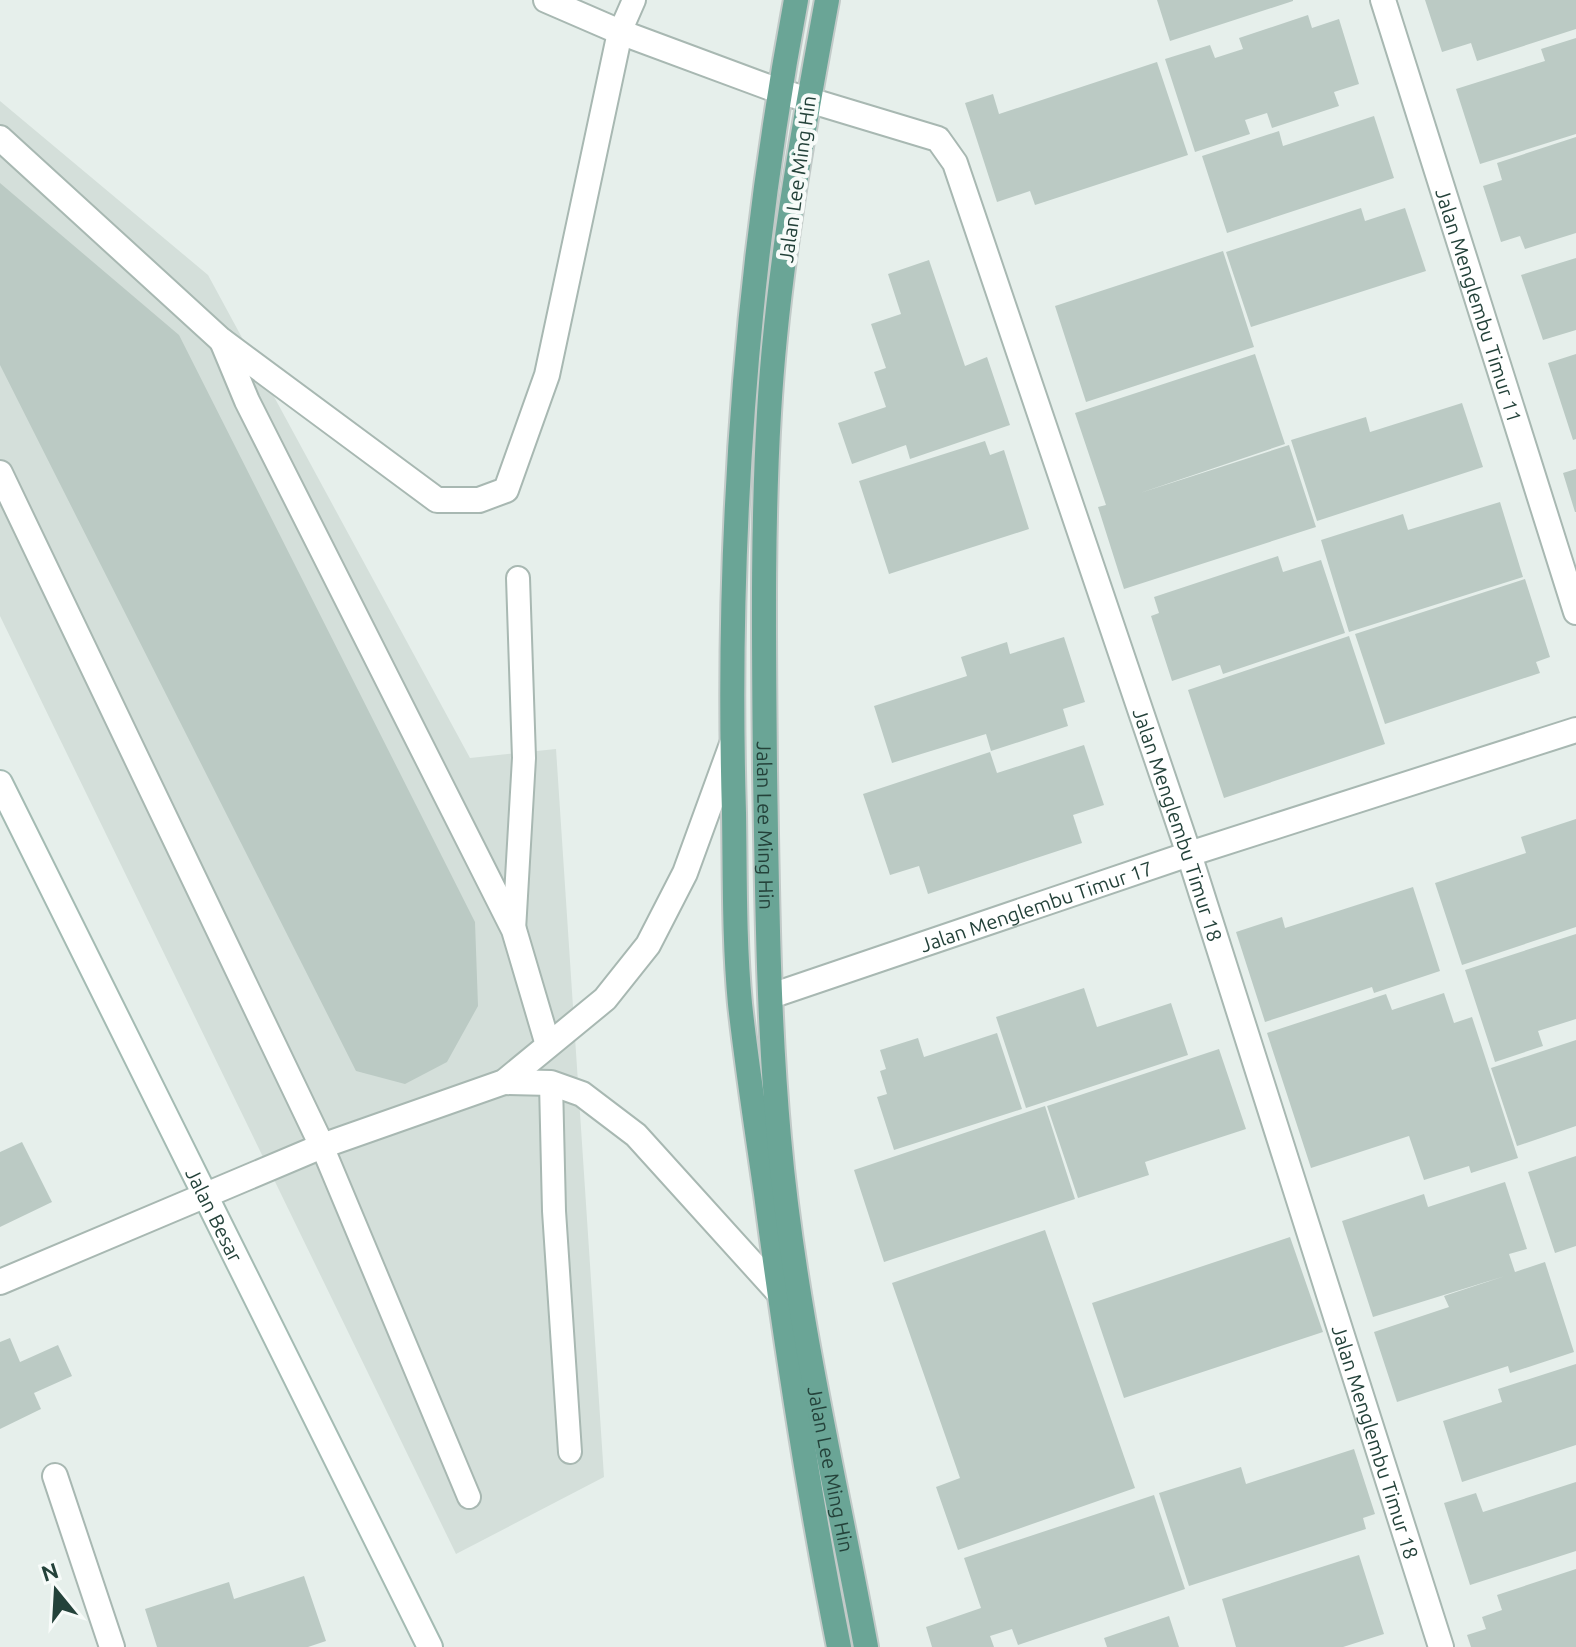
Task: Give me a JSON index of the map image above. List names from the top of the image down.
{
  "streets": {
    "main road": ["Jalan Lee Ming Hin"],
    "street": [
      "Jalan Menglembu Timur 11",
      "Jalan Menglembu Timur 18",
      "Jalan Menglembu Timur 17",
      "Jalan Besar"
    ]
  },
  "crossings": [
    ["Jalan Lee Ming Hin", "Jalan Menglembu Timur 18"],
    ["Jalan Lee Ming Hin", "Jalan Menglembu Timur 17"],
    ["Jalan Menglembu Timur 18", "Jalan Menglembu Timur 17"]
  ],
  "north": "top"
}
